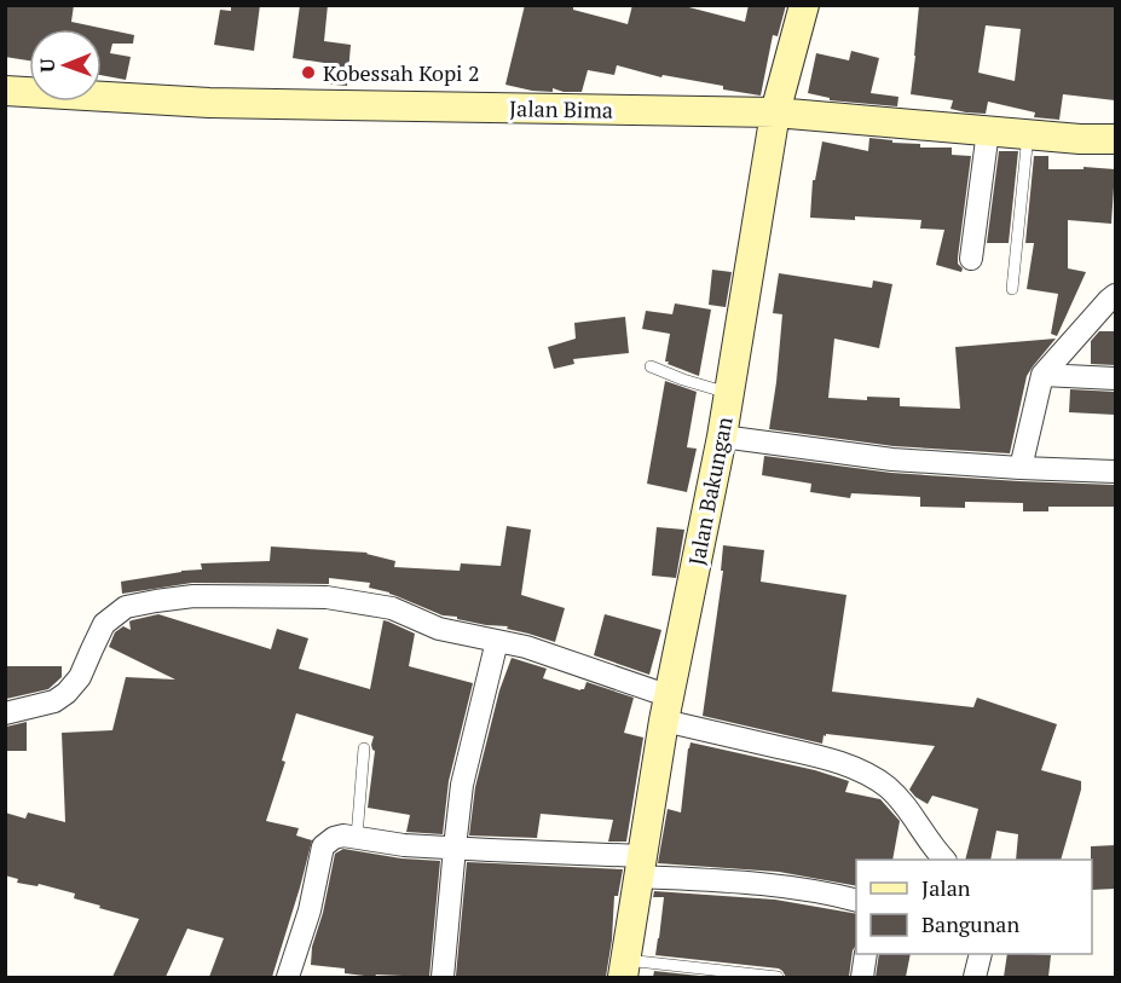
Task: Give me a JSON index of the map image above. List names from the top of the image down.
{
  "streets": {
    "street": ["Jalan Bima", "Jalan Bakungan"]
  },
  "crossings": [
    ["Jalan Bima", "Jalan Bakungan"]
  ],
  "places": ["Kobessah Kopi 2"],
  "legend": ["Jalan", "Bangunan"],
  "north": "left"
}
